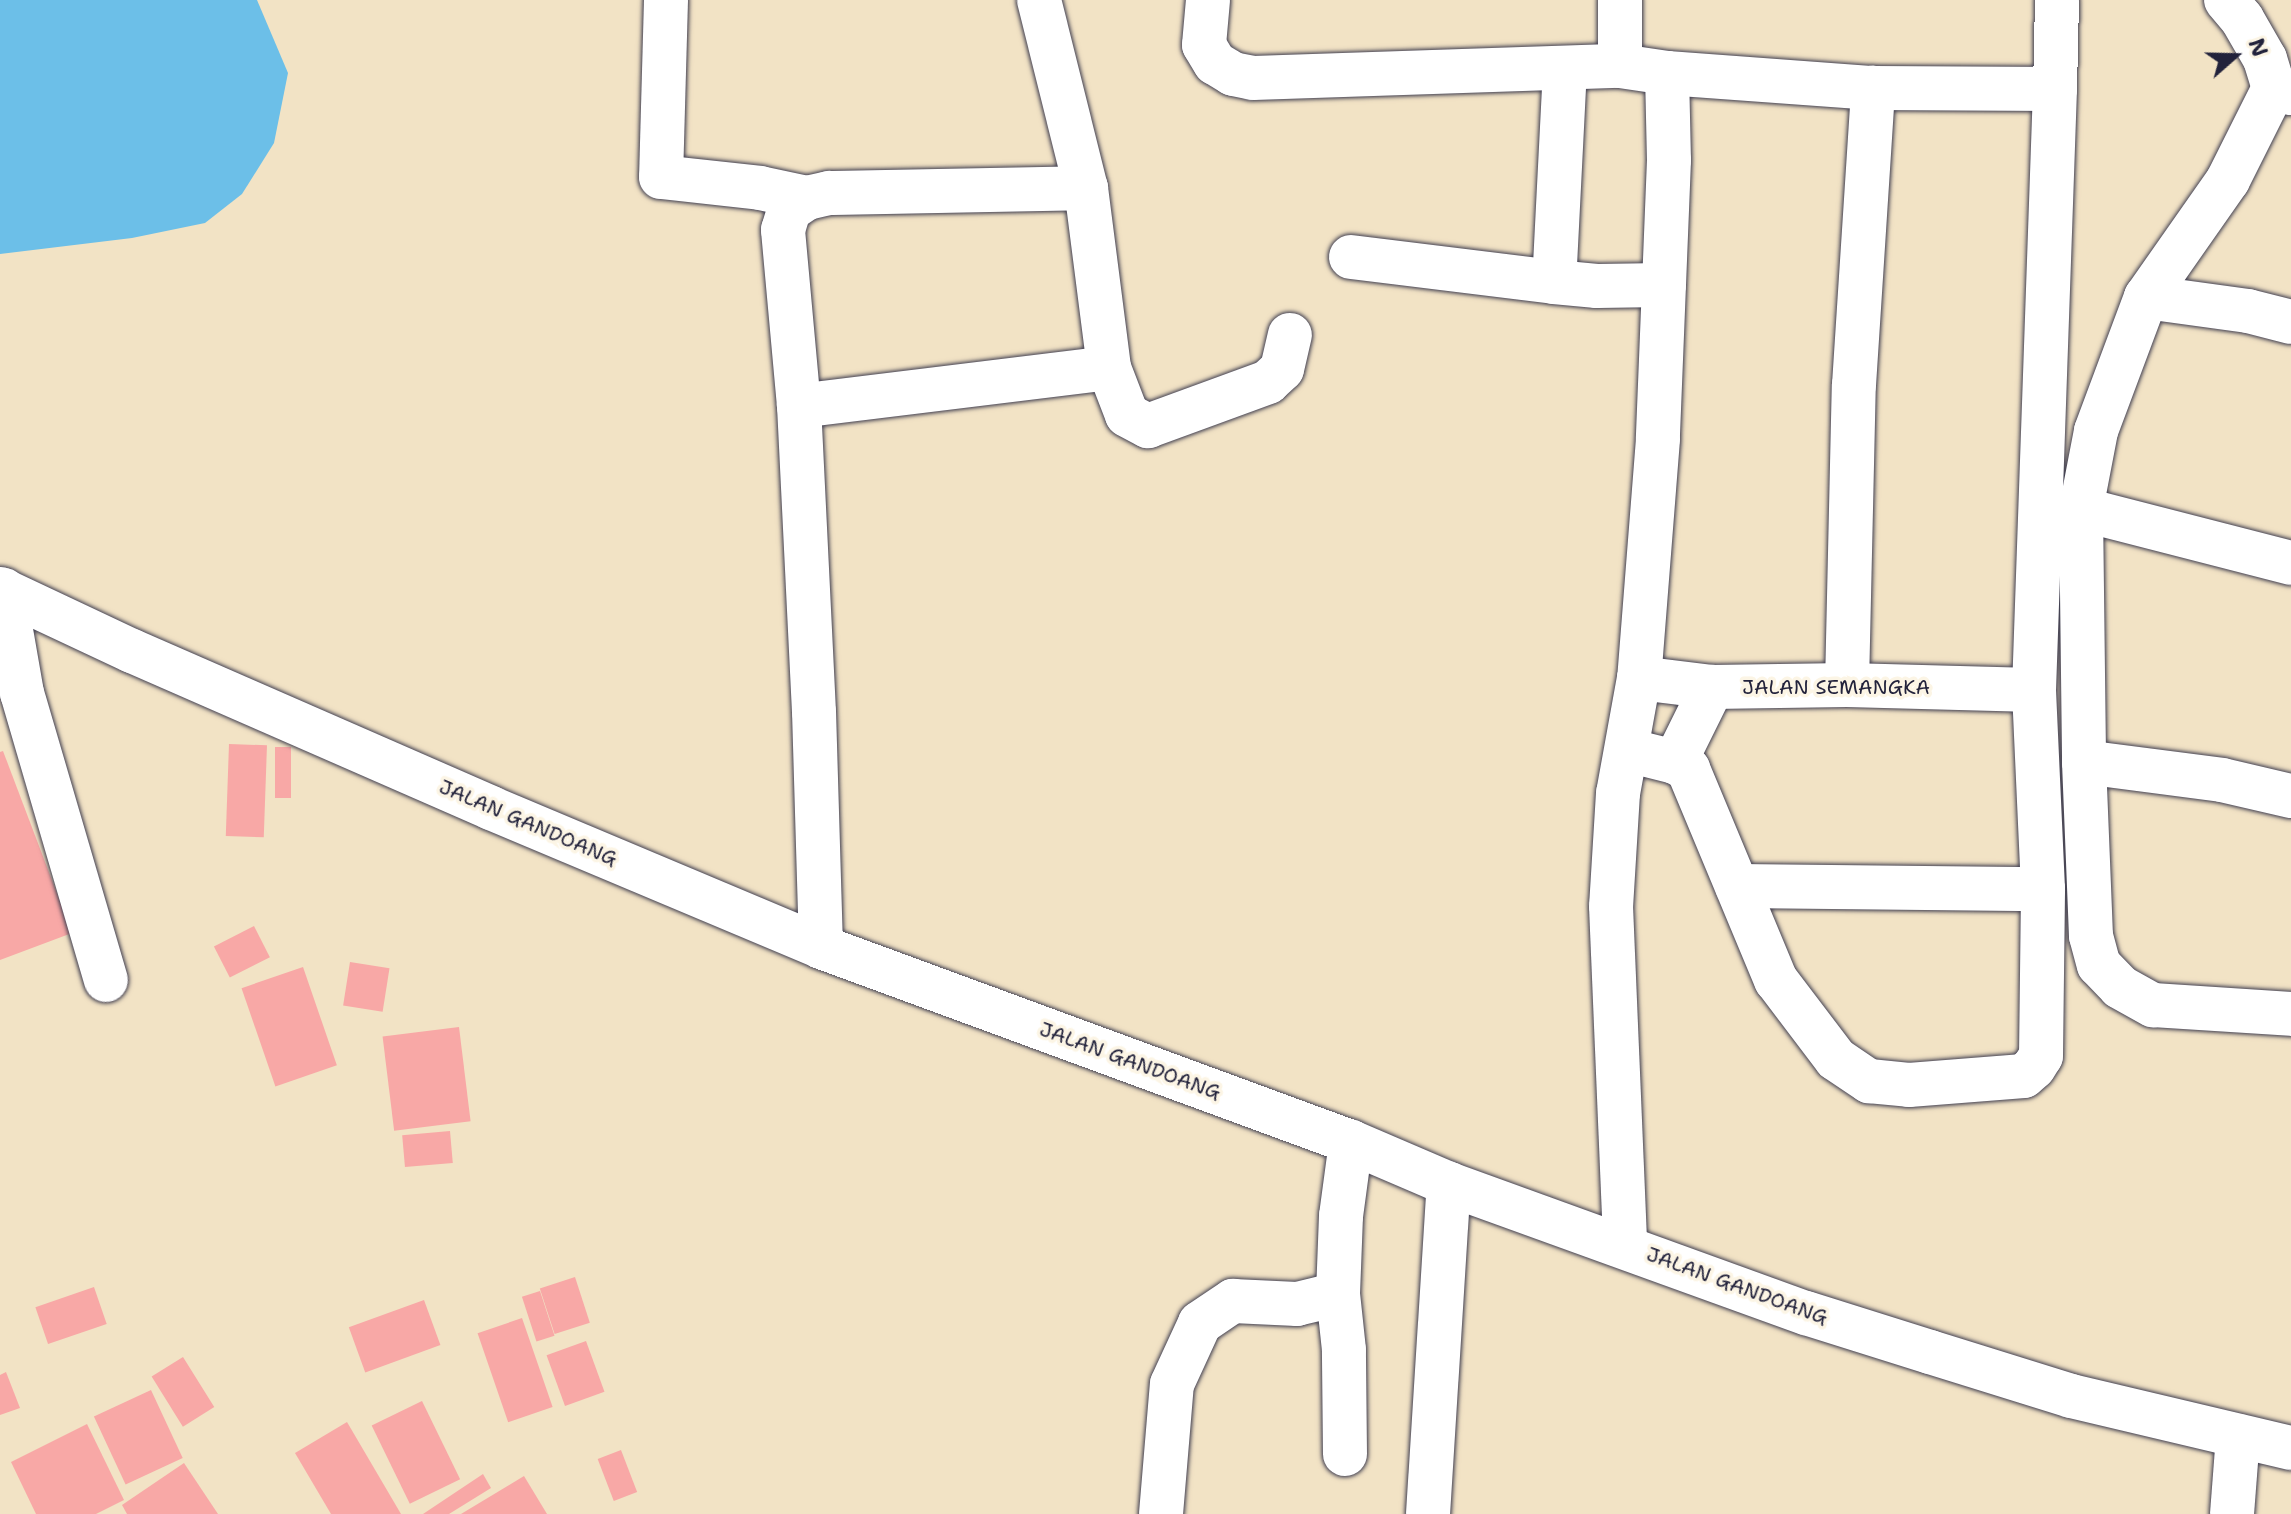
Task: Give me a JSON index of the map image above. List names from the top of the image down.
{
  "streets": {
    "street": ["JALAN SEMANGKA", "JALAN GANDOANG"]
  },
  "north": "right"
}
